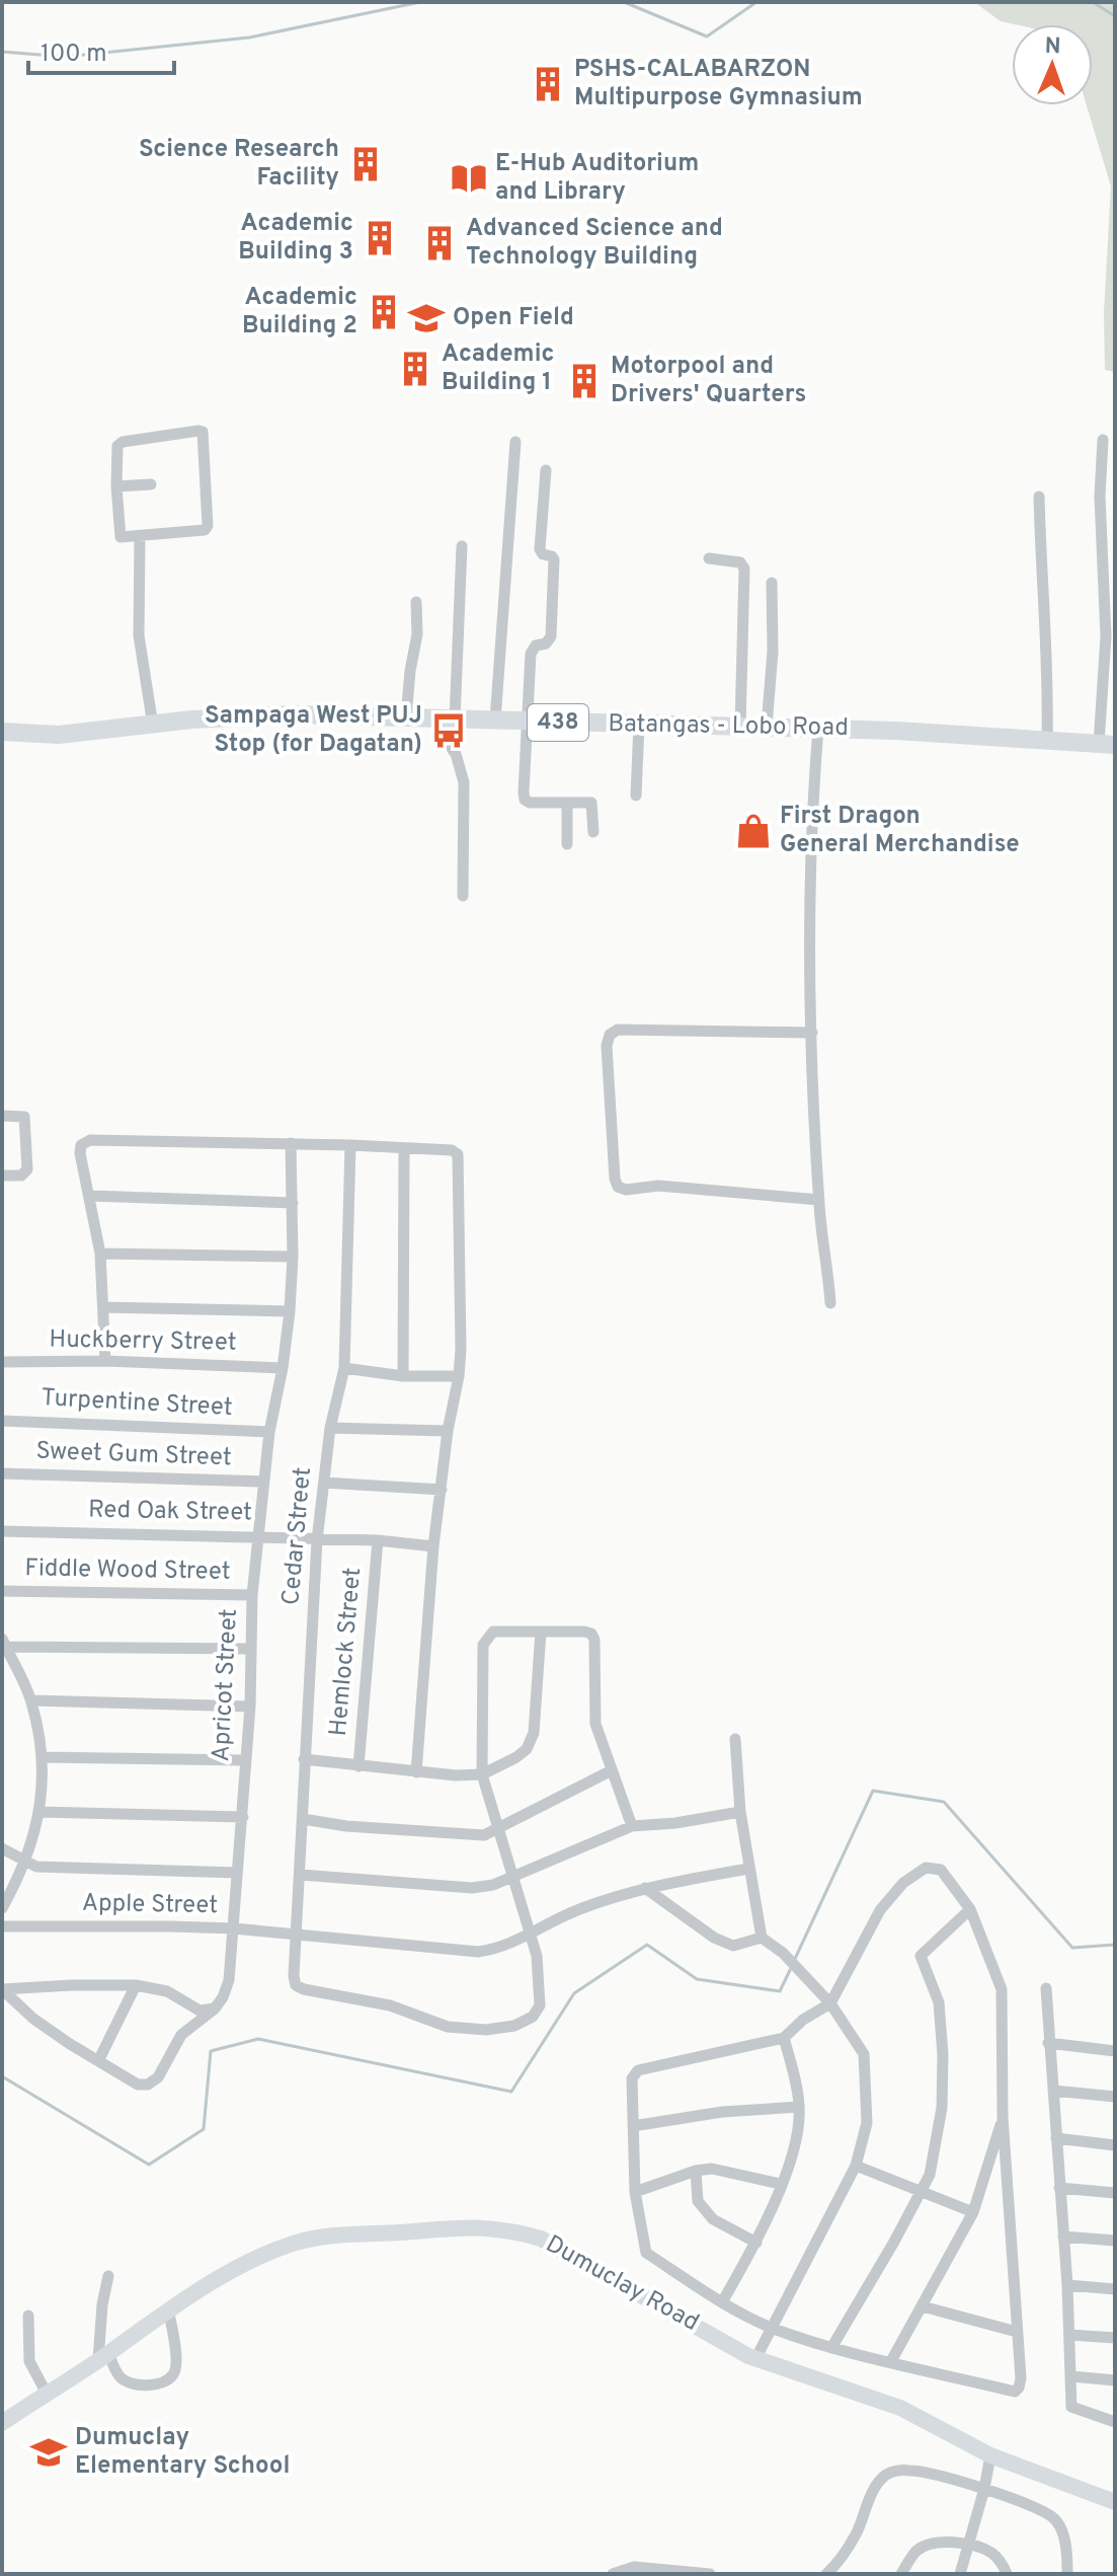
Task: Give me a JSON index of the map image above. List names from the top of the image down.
{
  "streets": {
    "main road": ["438", "Batangas - Lobo Road"],
    "street": [
      "Huckberry Street",
      "Turpentine Street",
      "Sweet Gum Street",
      "Red Oak Street",
      "Cedar Street",
      "Fiddle Wood Street",
      "Hemlock Street",
      "Apricot Street",
      "Apple Street",
      "Dumuclay Road"
    ]
  },
  "crossings": [
    ["Huckberry Street", "Apricot Street"],
    ["Turpentine Street", "Apricot Street"],
    ["Sweet Gum Street", "Apricot Street"],
    ["Red Oak Street", "Cedar Street"],
    ["Red Oak Street", "Hemlock Street"],
    ["Red Oak Street", "Apricot Street"],
    ["Cedar Street", "Apple Street"],
    ["Fiddle Wood Street", "Apricot Street"],
    ["Apricot Street", "Apple Street"]
  ],
  "places": {
    "building": [
      "PSHS-CALABARZON Multipurpose Gymnasium",
      "Science Research Facility",
      "Academic Building 3",
      "Advanced Science and Technology Building",
      "Academic Building 2",
      "Academic Building 1",
      "Motorpool and Drivers' Quarters"
    ],
    "library": ["E-Hub Auditorium and Library"],
    "school or university": ["Open Field", "Dumuclay Elementary School"],
    "bus stop": ["Sampaga West PUJ Stop (for Dagatan)"],
    "shop": ["First Dragon General Merchandise"]
  },
  "scale_bar": "100 m",
  "north": "top"
}
